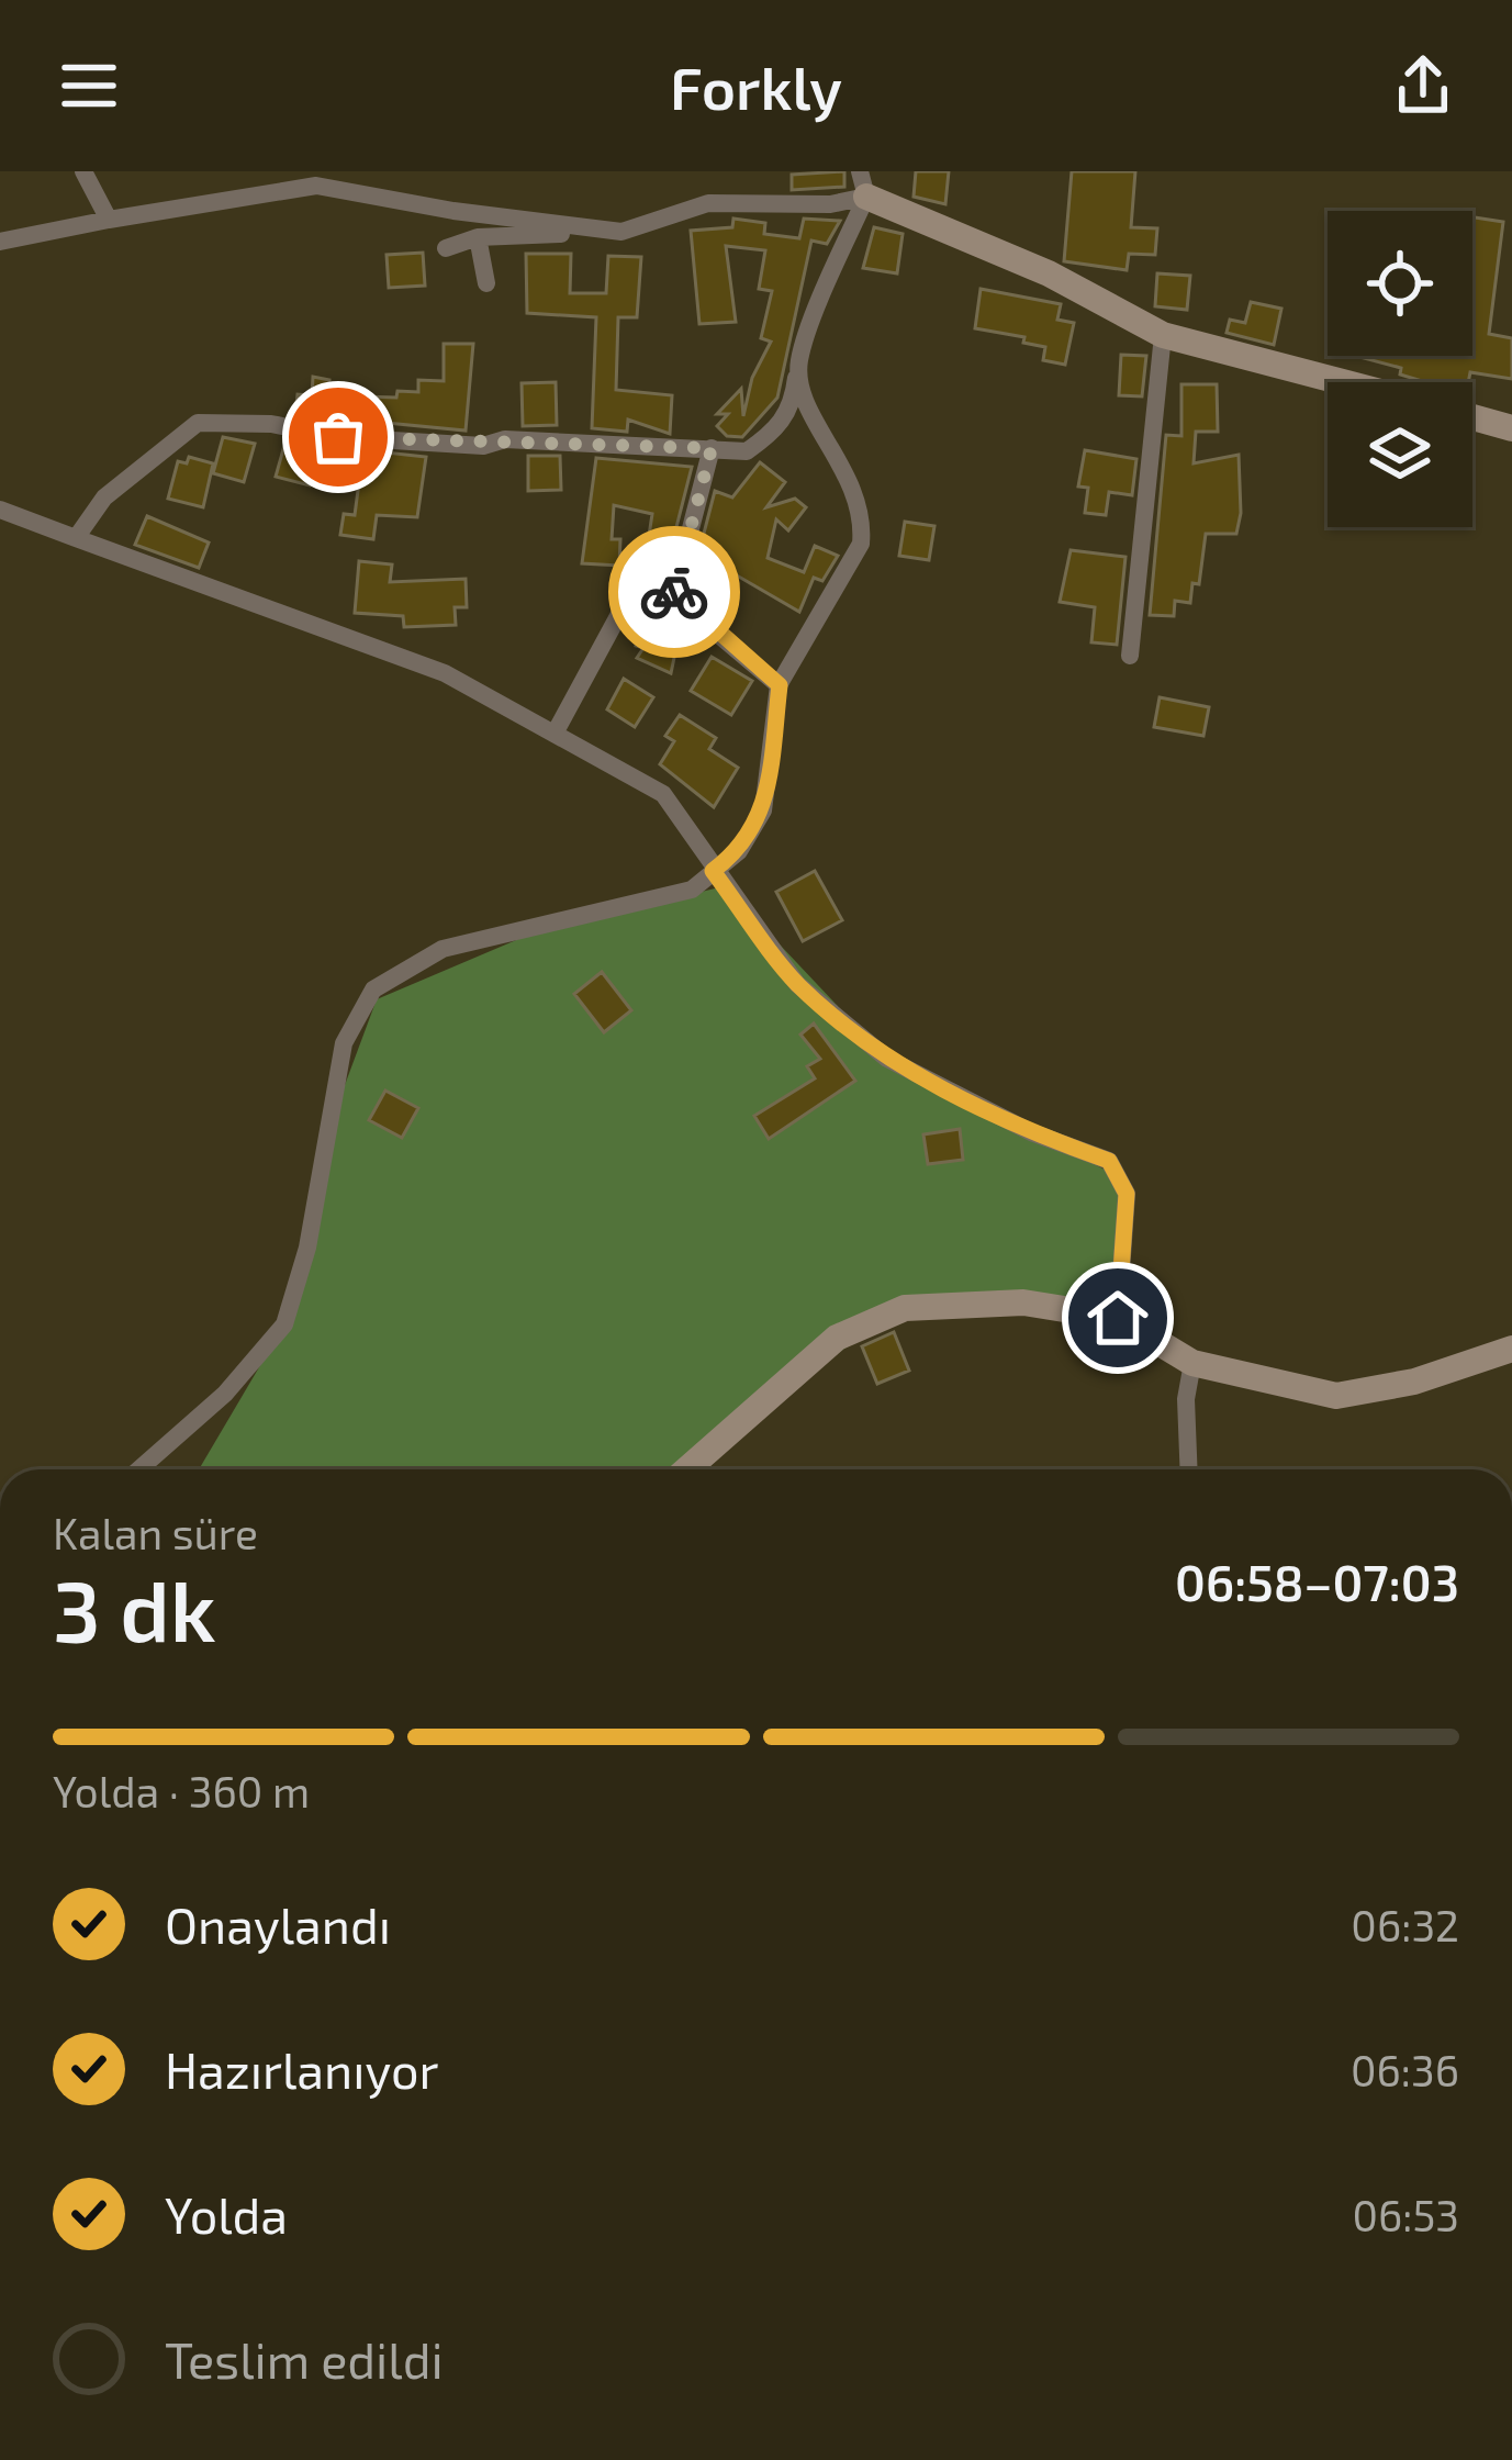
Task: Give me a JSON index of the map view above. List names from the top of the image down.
{
  "page": {
    "header": "Forkly",
    "heading": ["3 dk", "Kalan süre", "06:58–07:03"],
    "bar": "Yolda · 360 m",
    "list": [
      ["Onaylandı", "06:32"],
      ["Hazırlanıyor", "06:36"],
      ["Yolda", "06:53"],
      "Teslim edildi"
    ]
  }
}
